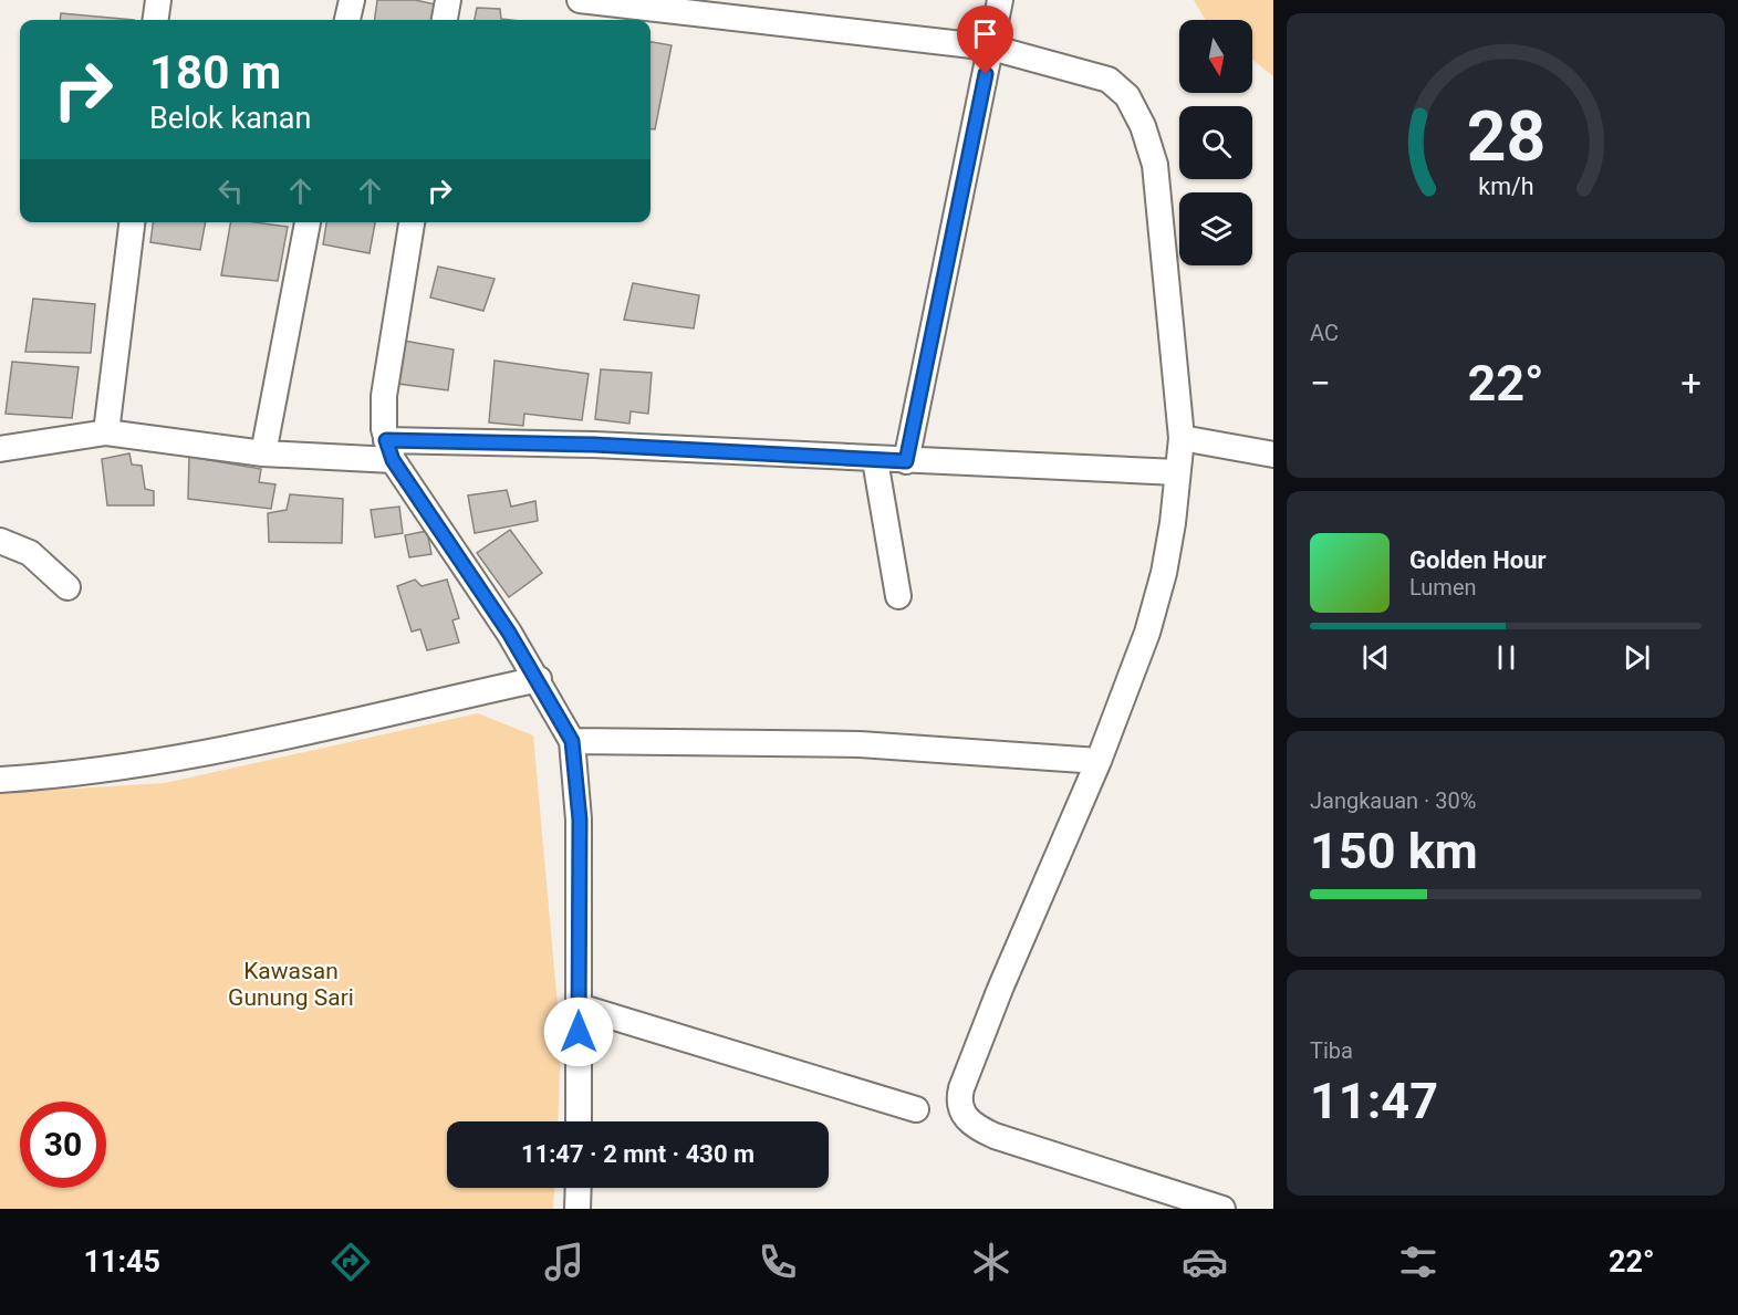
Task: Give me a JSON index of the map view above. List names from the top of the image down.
{
  "parks": ["Kawasan Gunung Sari"],
  "north": "bottom",
  "page": {
    "turn": ["180 m", "Belok kanan"],
    "tile": [
      "AC",
      ["Jangkauan · 30%", "150 km"],
      ["Tiba", "11:47"]
    ],
    "heat": ["−", "22°", "+"],
    "song": ["Golden Hour", "Lumen"],
    "limit": "30",
    "trip": "11:47 · 2 mnt · 430 m",
    "tabs": ["11:45", "22°"],
    "gauge": ["28", "km/h"]
  }
}
